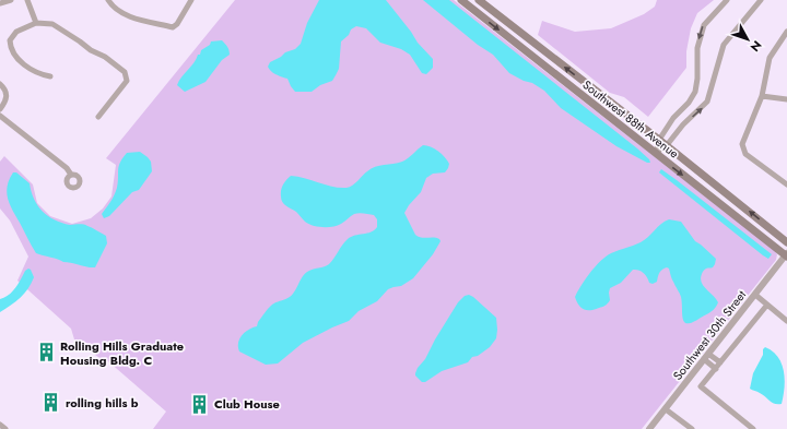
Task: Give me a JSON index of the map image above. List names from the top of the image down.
{
  "streets": {
    "main road": ["Southwest 88th Avenue"],
    "street": ["Southwest 30th Street"]
  },
  "crossings": [
    ["Southwest 88th Avenue", "Southwest 30th Street"]
  ],
  "places": {
    "building": ["Rolling Hills Graduate Housing Bldg. C", "rolling hills b", "Club House"]
  },
  "north": "bottom right"
}
